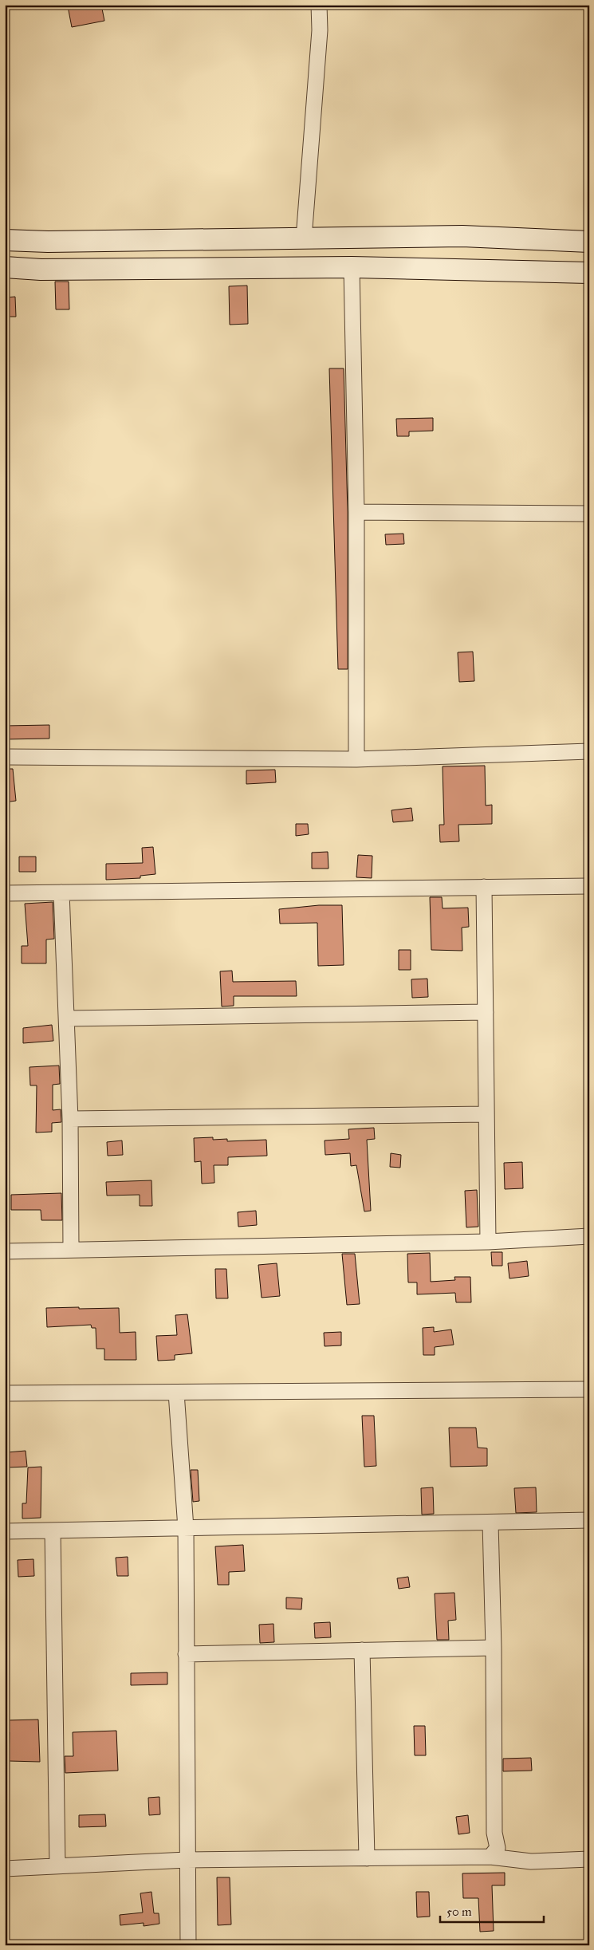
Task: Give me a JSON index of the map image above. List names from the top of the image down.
{
  "scale_bar": "50 m"
}
